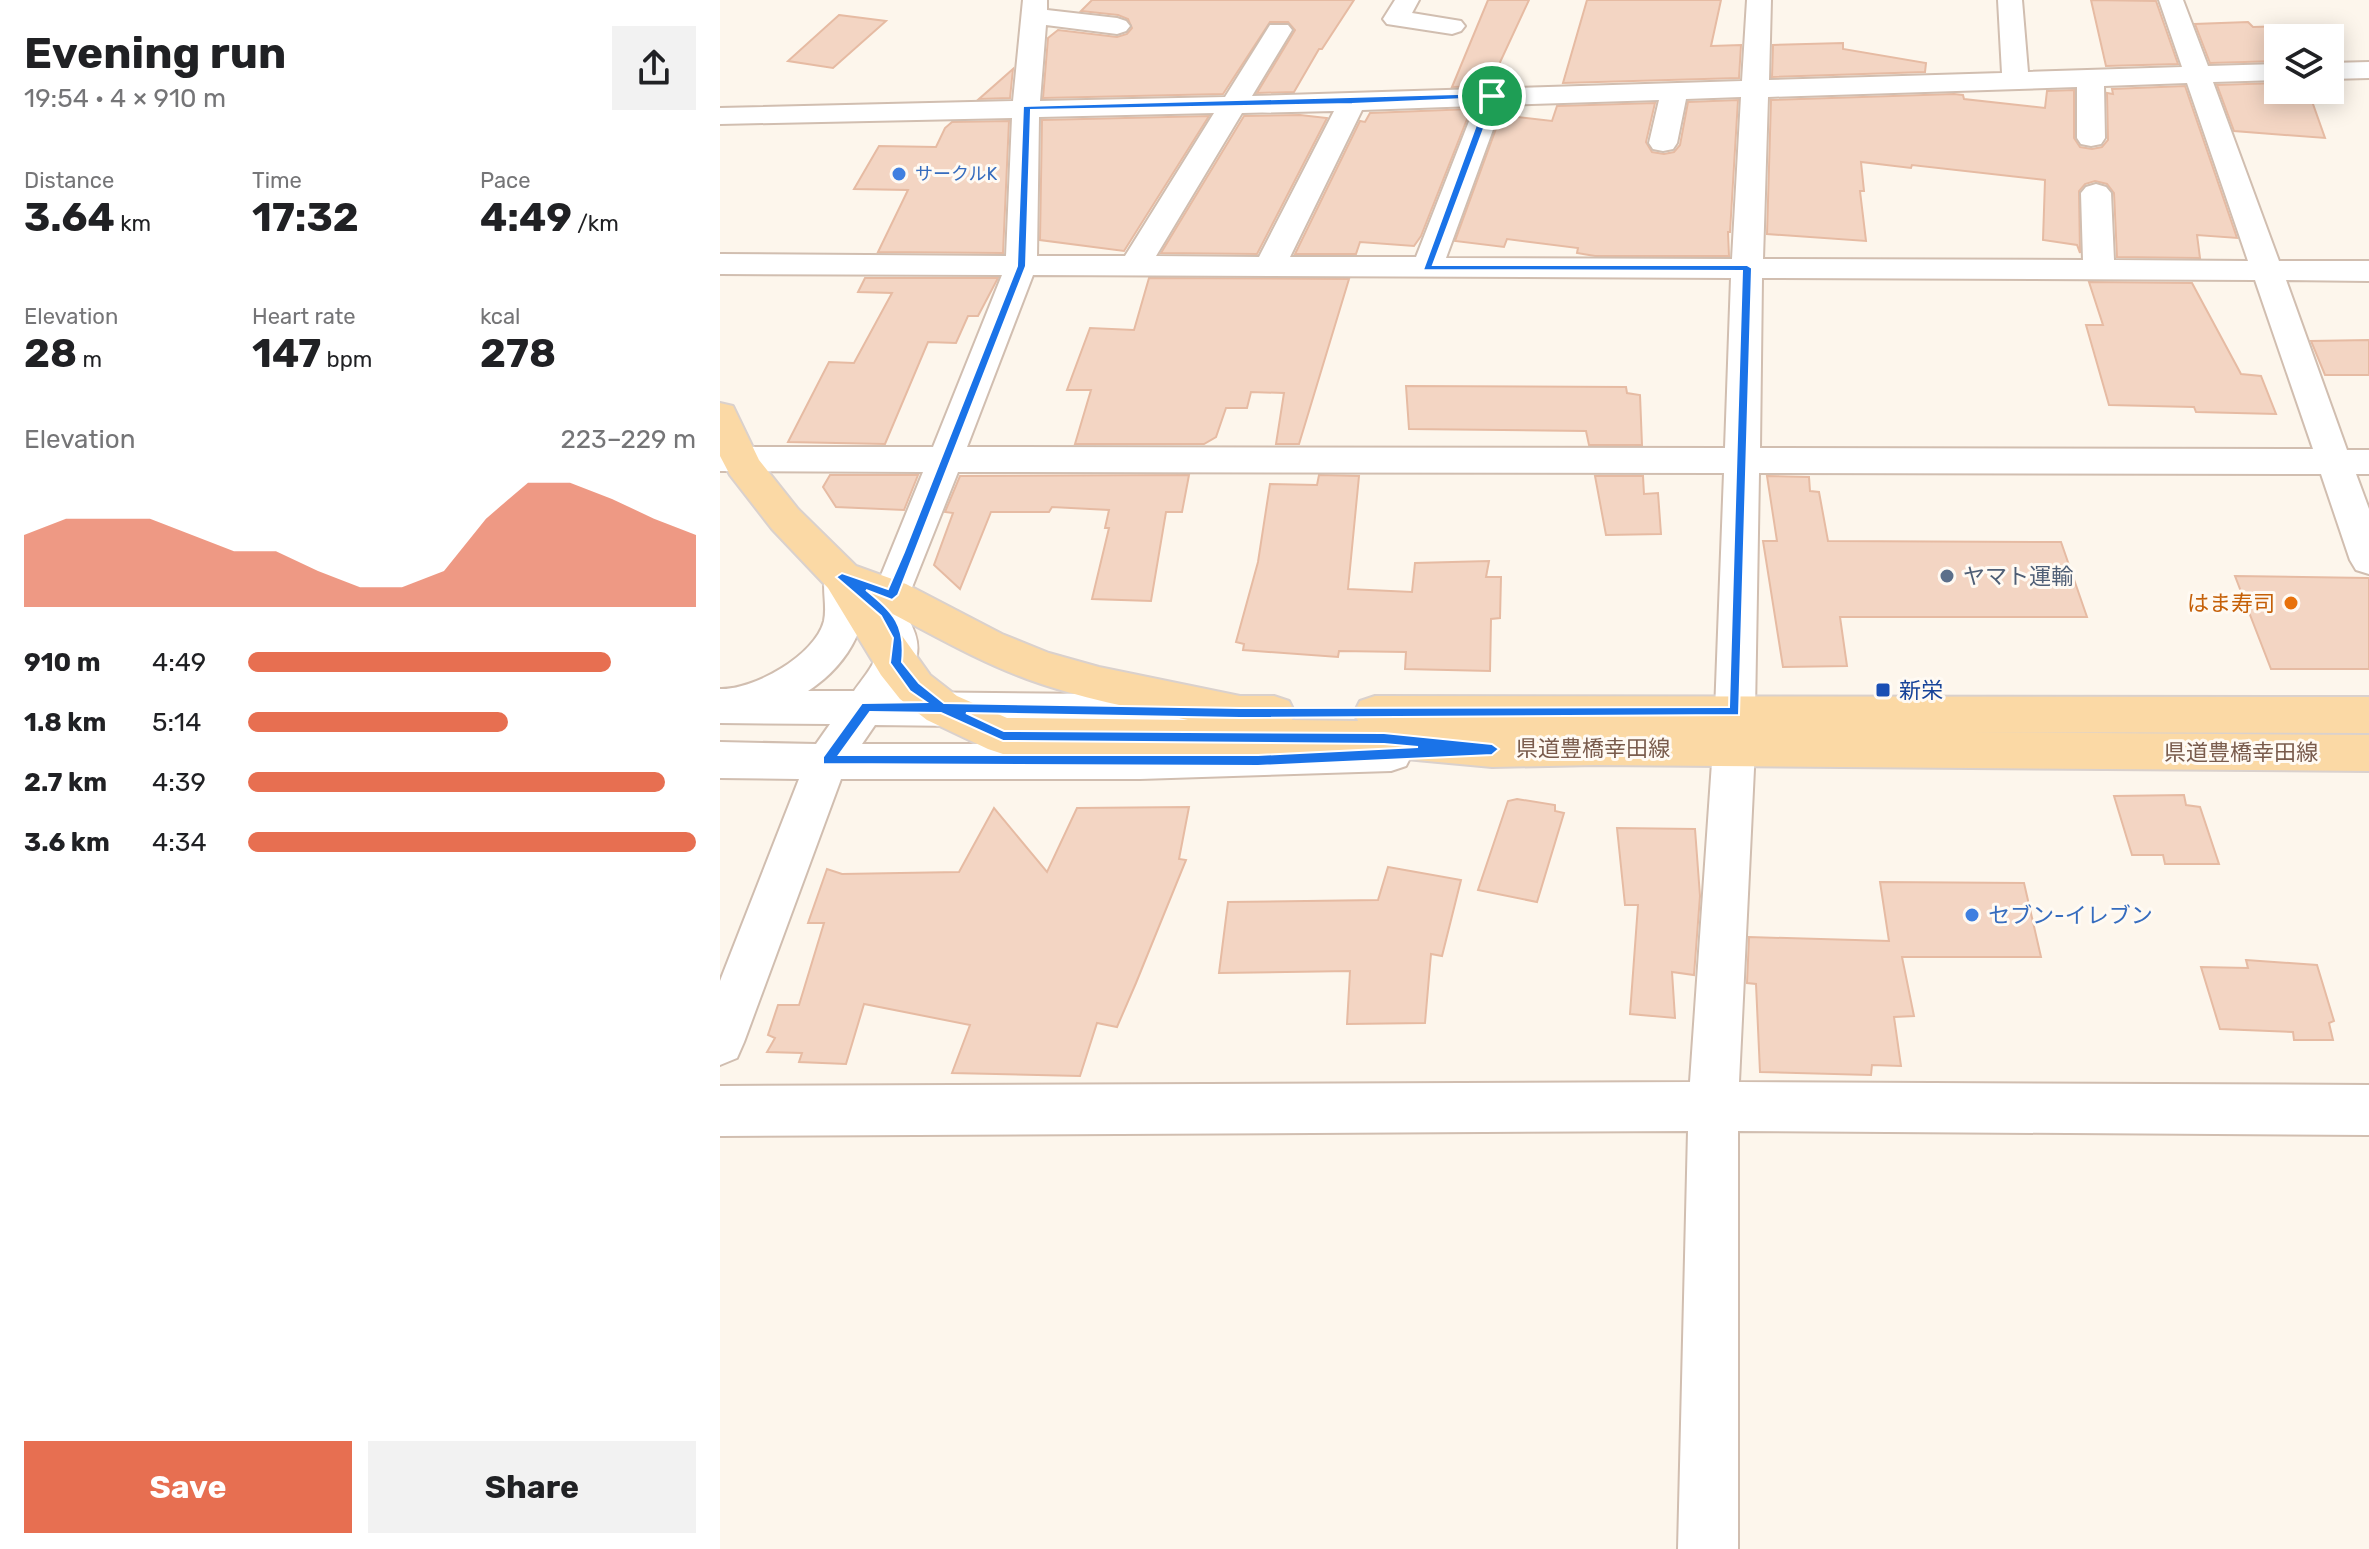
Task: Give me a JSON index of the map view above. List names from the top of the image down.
{
  "streets": {
    "main road": ["県道豊橋幸田線"]
  },
  "places": {
    "other": [
      "サークルK",
      "ヤマト運輸",
      "はま寿司",
      "セブン-イレブン"
    ],
    "transit": ["新栄"]
  },
  "page": {
    "heading": ["Evening run", "19:54 · 4 × 910 m"],
    "stats": [
      ["Distance", "3.64 km"],
      ["Time", "17:32"],
      ["Pace", "4:49 /km"],
      ["Elevation", "28 m"],
      ["Heart rate", "147 bpm"],
      ["kcal", "278"]
    ],
    "chart": ["Elevation", "223–229 m"],
    "list": [
      {
        "name": "910 m",
        "note": "4:49"
      },
      {
        "name": "1.8 km",
        "note": "5:14"
      },
      {
        "name": "2.7 km",
        "note": "4:39"
      },
      {
        "name": "3.6 km",
        "note": "4:34"
      }
    ],
    "buttons": ["Save", "Share"]
  }
}
